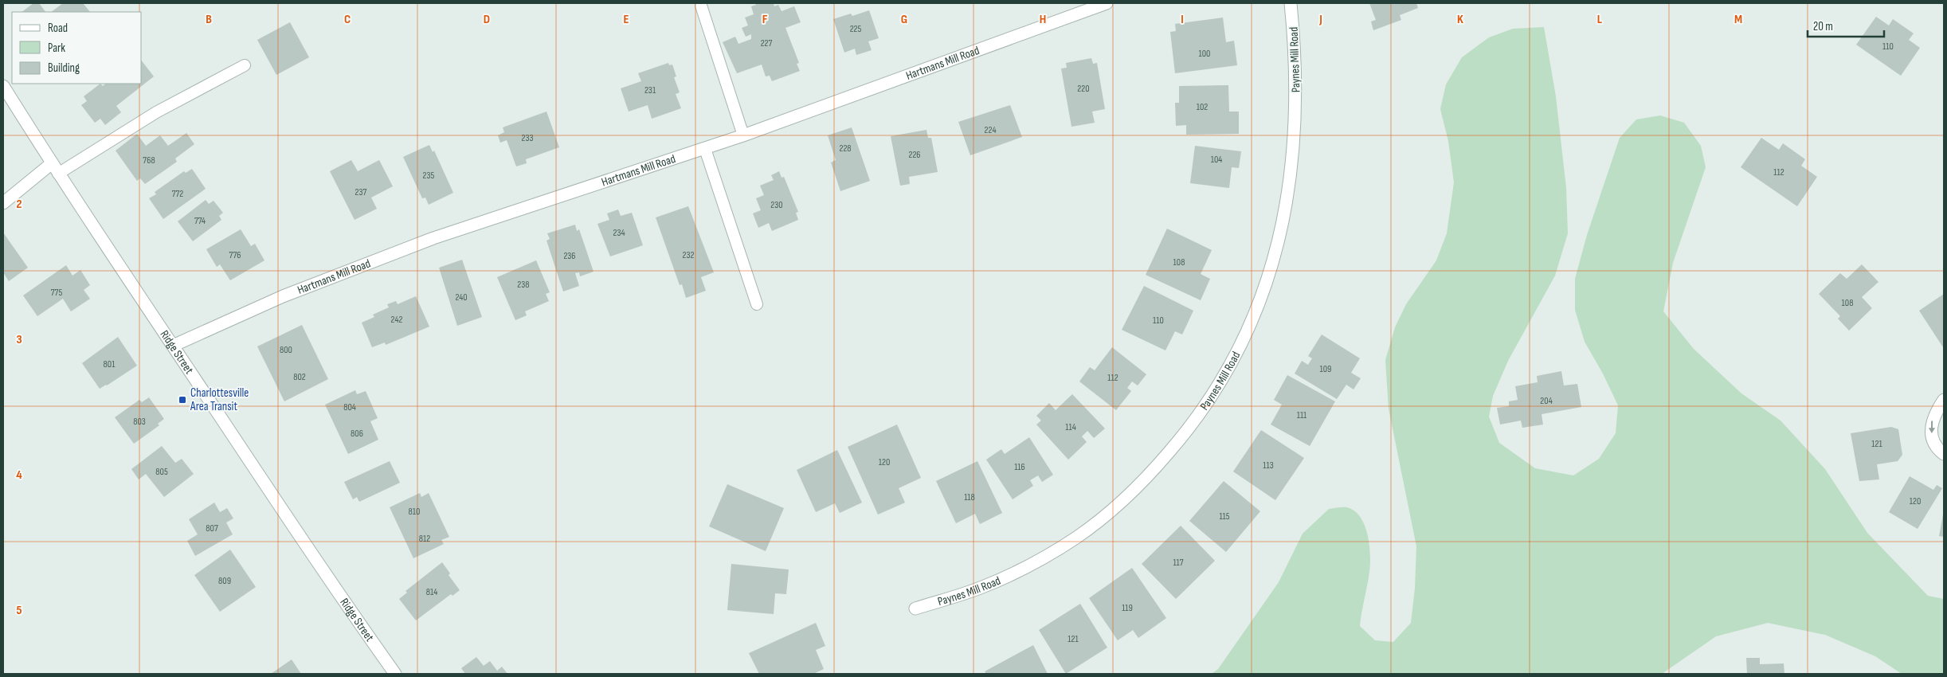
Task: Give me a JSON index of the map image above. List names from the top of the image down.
{
  "streets": {
    "street": ["Paynes Mill Road", "Hartmans Mill Road", "Ridge Street"]
  },
  "crossings": [
    ["Hartmans Mill Road", "Ridge Street"]
  ],
  "places": {
    "transit": ["Charlottesville Area Transit"]
  },
  "house_numbers": [
    "225",
    "227",
    "110",
    "100",
    "220",
    "231",
    "102",
    "224",
    "233",
    "228",
    "226",
    "104",
    "768",
    "112",
    "235",
    "237",
    "772",
    "230",
    "774",
    "234",
    "776",
    "232",
    "236",
    "108",
    "238",
    "775",
    "240",
    "108",
    "242",
    "110",
    "800",
    "801",
    "109",
    "802",
    "112",
    "204",
    "804",
    "111",
    "803",
    "114",
    "806",
    "121",
    "120",
    "113",
    "116",
    "805",
    "118",
    "120",
    "810",
    "115",
    "807",
    "812",
    "117",
    "809",
    "814",
    "119",
    "121"
  ],
  "legend": ["Road", "Park", "Building"],
  "scale_bar": "20 m",
  "grid": {
    "columns": [
      "B",
      "C",
      "D",
      "E",
      "F",
      "G",
      "H",
      "I",
      "J",
      "K",
      "L",
      "M"
    ],
    "rows": [
      "2",
      "3",
      "4",
      "5"
    ]
  }
}
